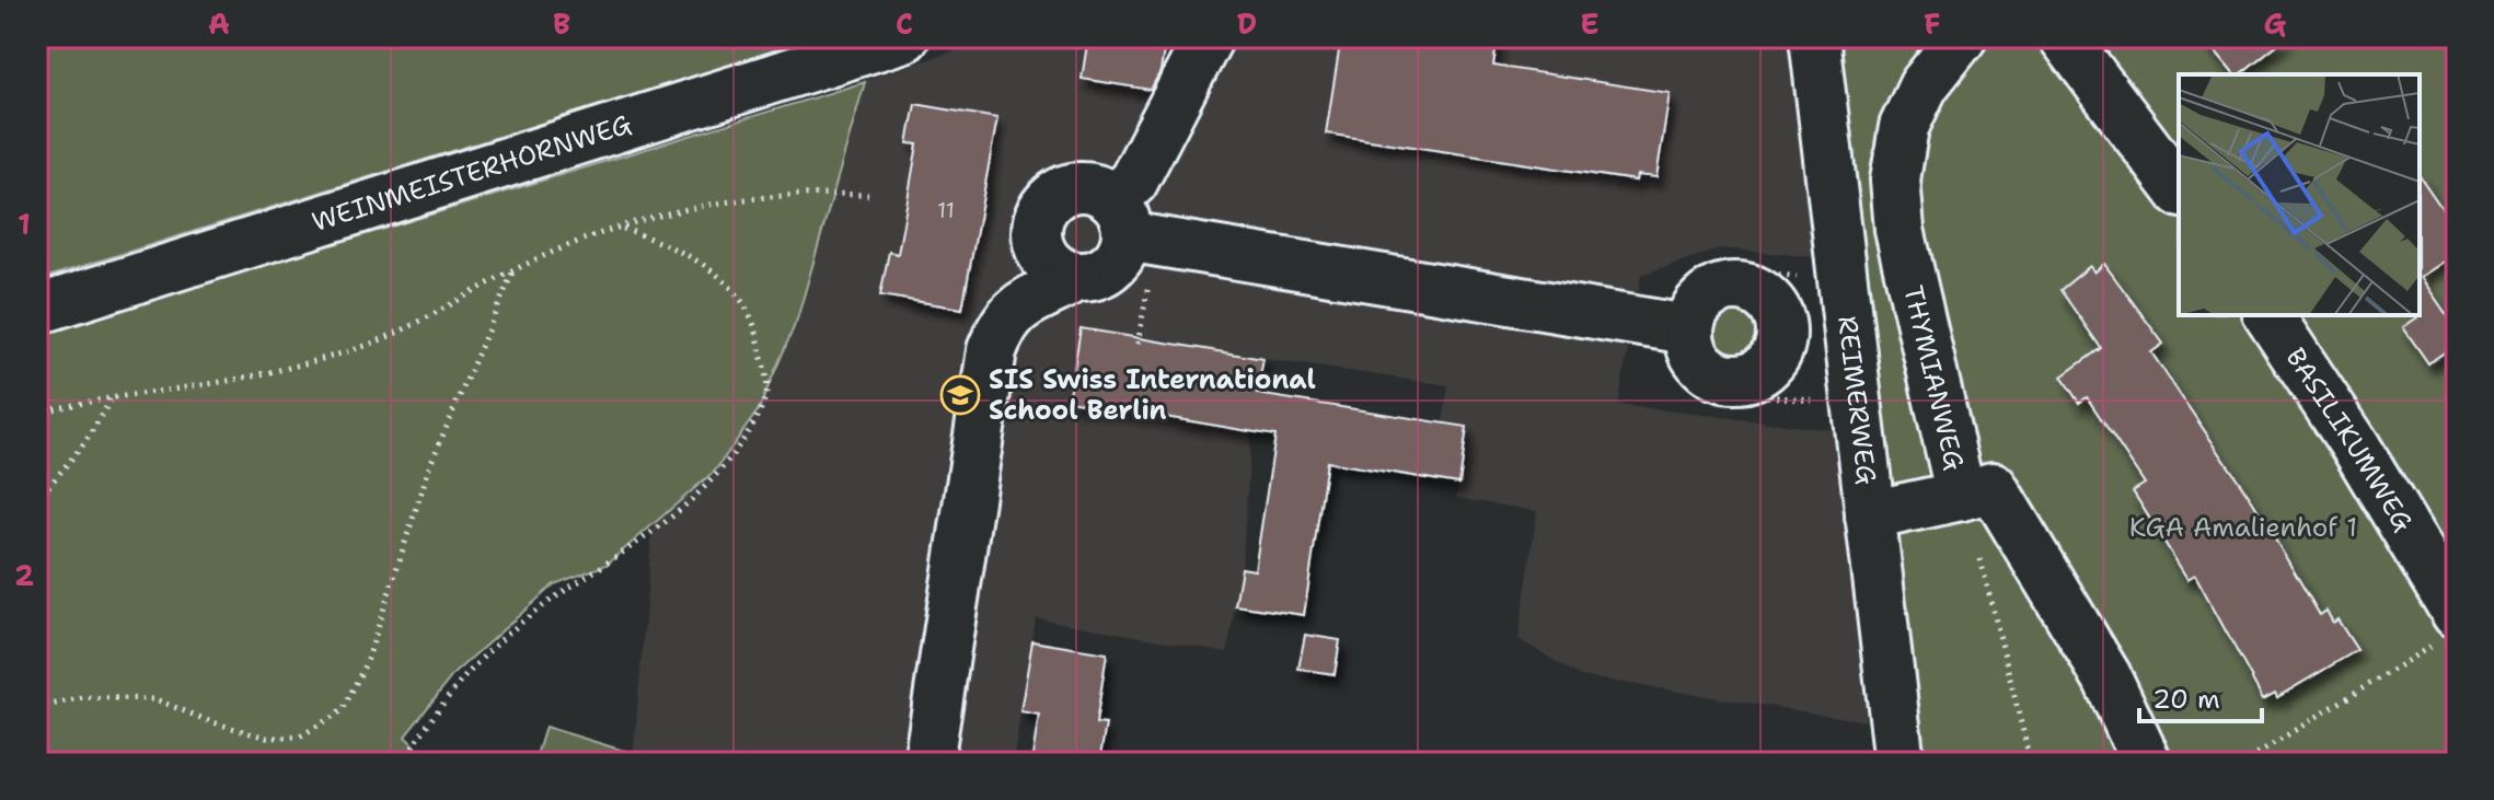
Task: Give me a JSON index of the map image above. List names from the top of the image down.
{
  "streets": {
    "street": [
      "WEINMEISTERHORNWEG",
      "THYMIANWEG",
      "REIMERWEG",
      "BASILIKUMWEG"
    ]
  },
  "parks": ["KGA Amalienhof 1"],
  "places": {
    "school or university": ["SIS Swiss International School Berlin"]
  },
  "house_numbers": ["11"],
  "scale_bar": "20 m",
  "grid": {
    "columns": [
      "A",
      "B",
      "C",
      "D",
      "E",
      "F",
      "G"
    ],
    "rows": ["1", "2"]
  }
}
